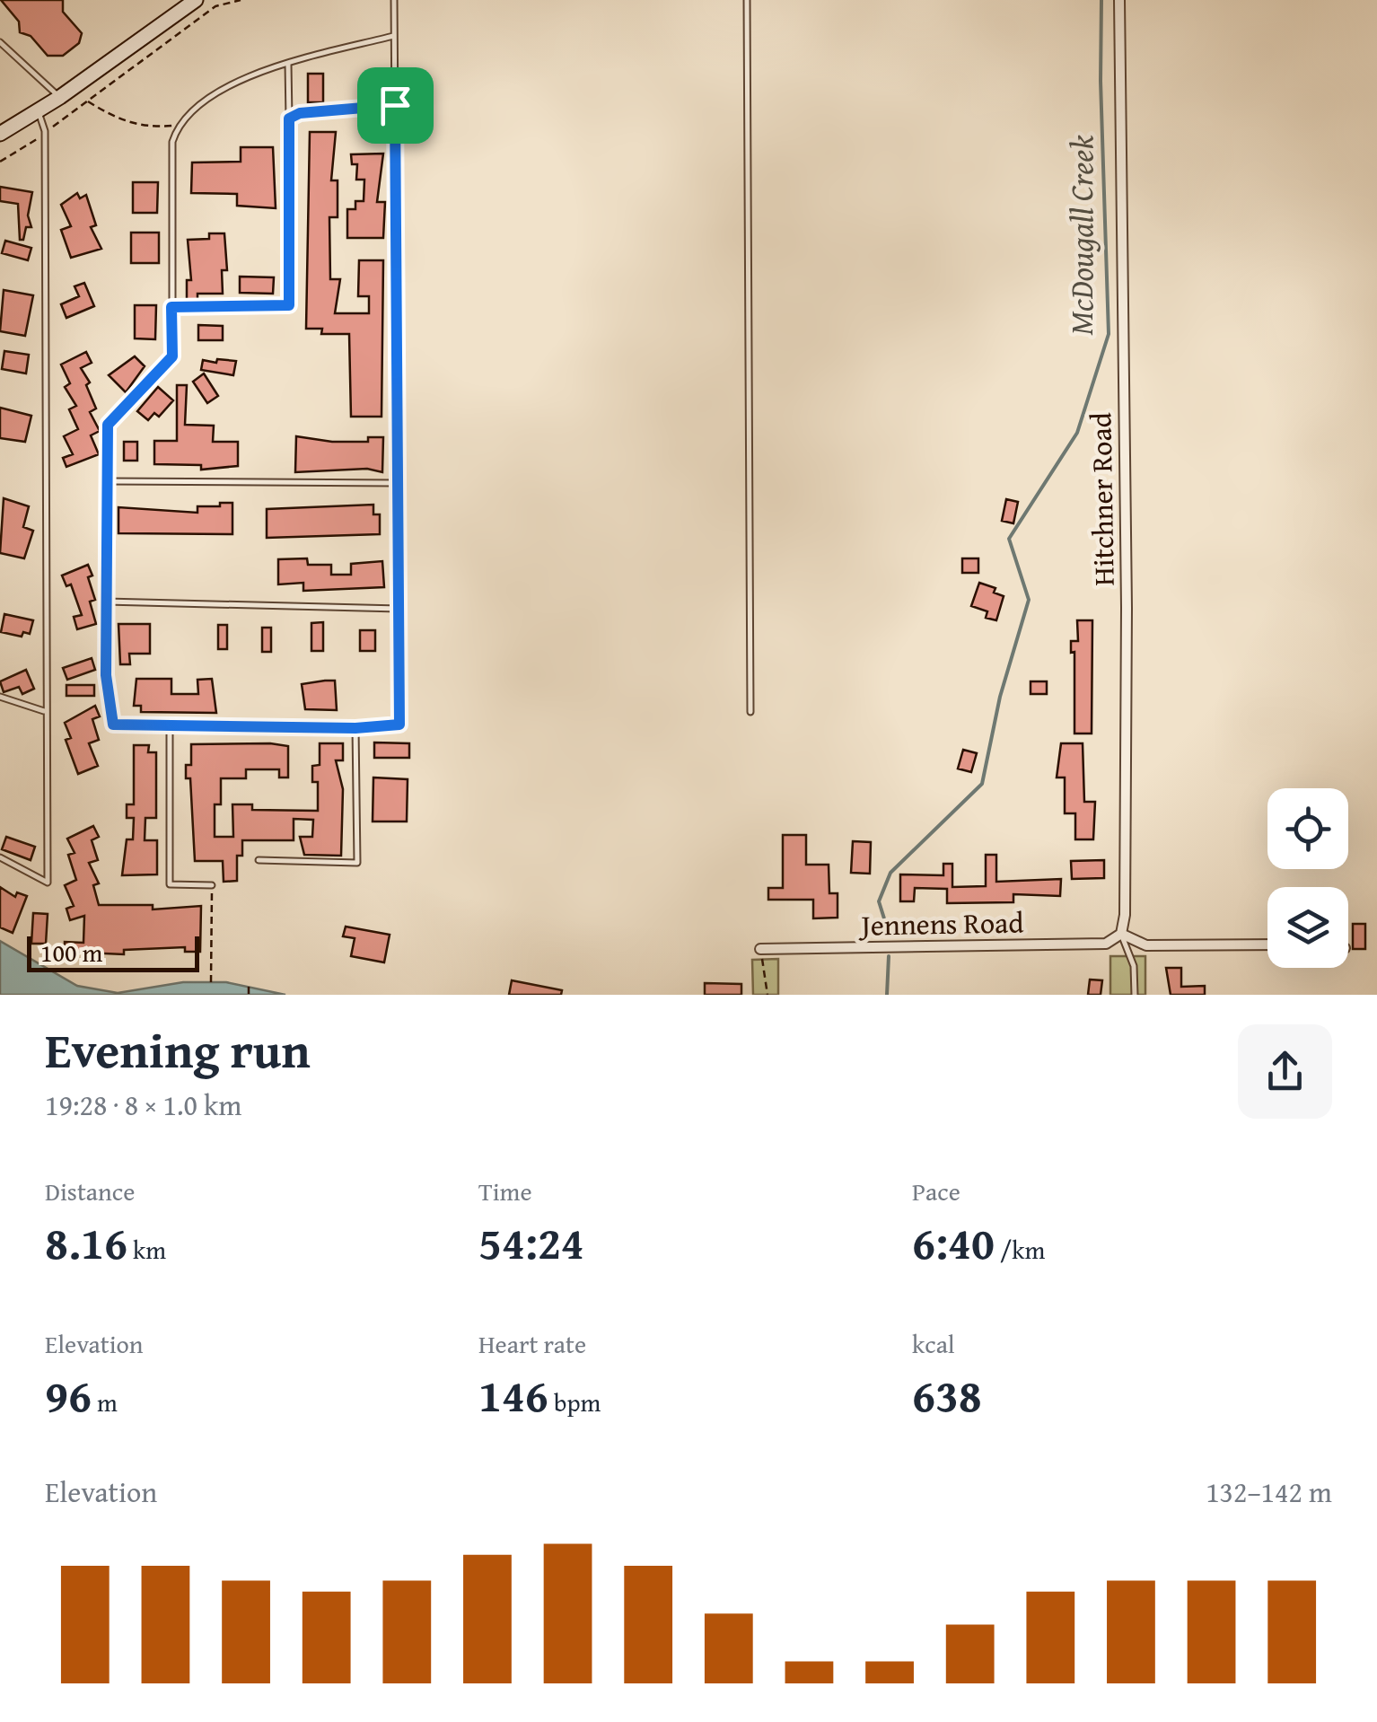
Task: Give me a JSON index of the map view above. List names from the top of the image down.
{
  "streets": {
    "street": ["Hitchner Road", "Jennens Road"]
  },
  "crossings": [
    ["Hitchner Road", "Jennens Road"]
  ],
  "water": ["McDougall Creek"],
  "scale_bar": "100 m",
  "page": {
    "scale": "100 m",
    "heading": ["Evening run", "19:28 · 8 × 1.0 km"],
    "stats": [
      ["Distance", "8.16 km"],
      ["Time", "54:24"],
      ["Pace", "6:40 /km"],
      ["Elevation", "96 m"],
      ["Heart rate", "146 bpm"],
      ["kcal", "638"]
    ],
    "chart": ["Elevation", "132–142 m"]
  }
}
